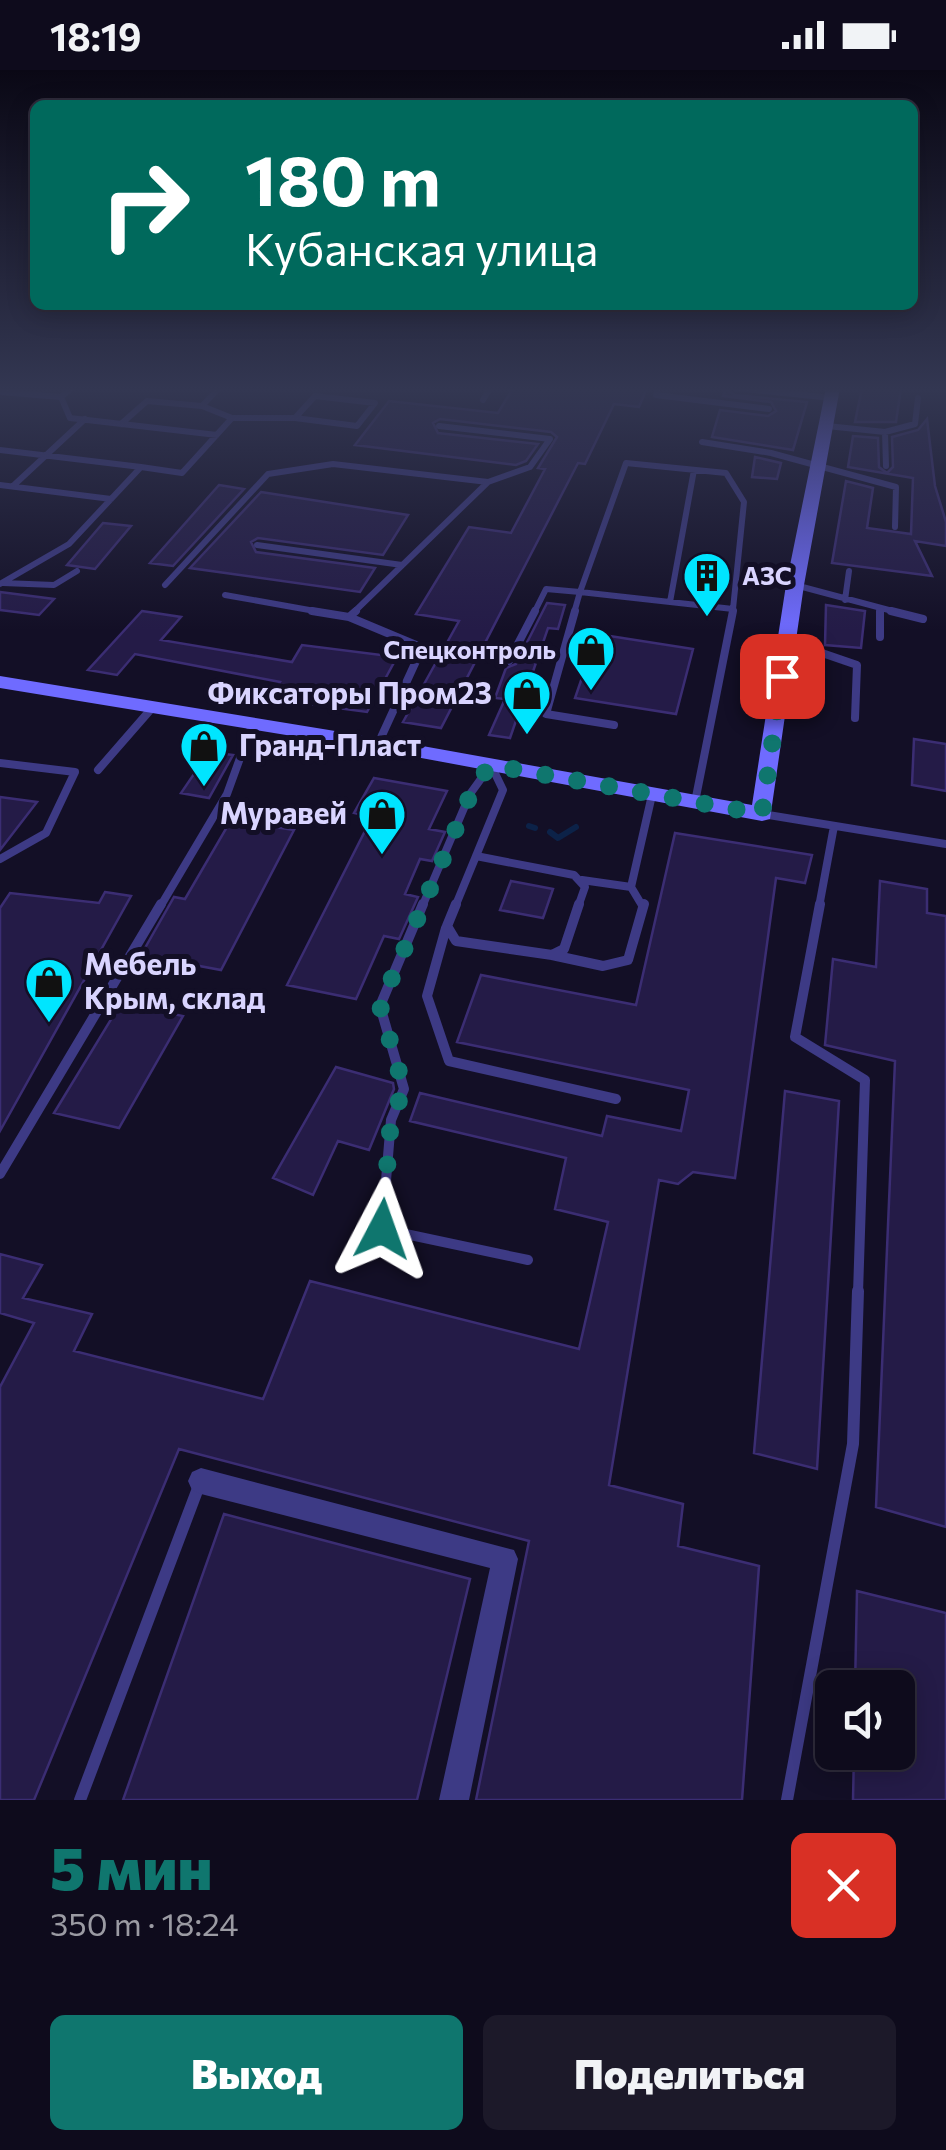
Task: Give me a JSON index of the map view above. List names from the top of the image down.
{
  "places": {
    "building": ["АЗС"],
    "shop": [
      "Спецконтроль",
      "Фиксаторы Пром23",
      "Гранд-Пласт",
      "Муравей",
      "Мебель Крым, склад"
    ]
  },
  "page": {
    "status": "18:19",
    "turn": ["180 m", "Кубанская улица"],
    "heading": ["5 мин", "350 m · 18:24"],
    "buttons": ["Выход", "Поделиться"]
  }
}
